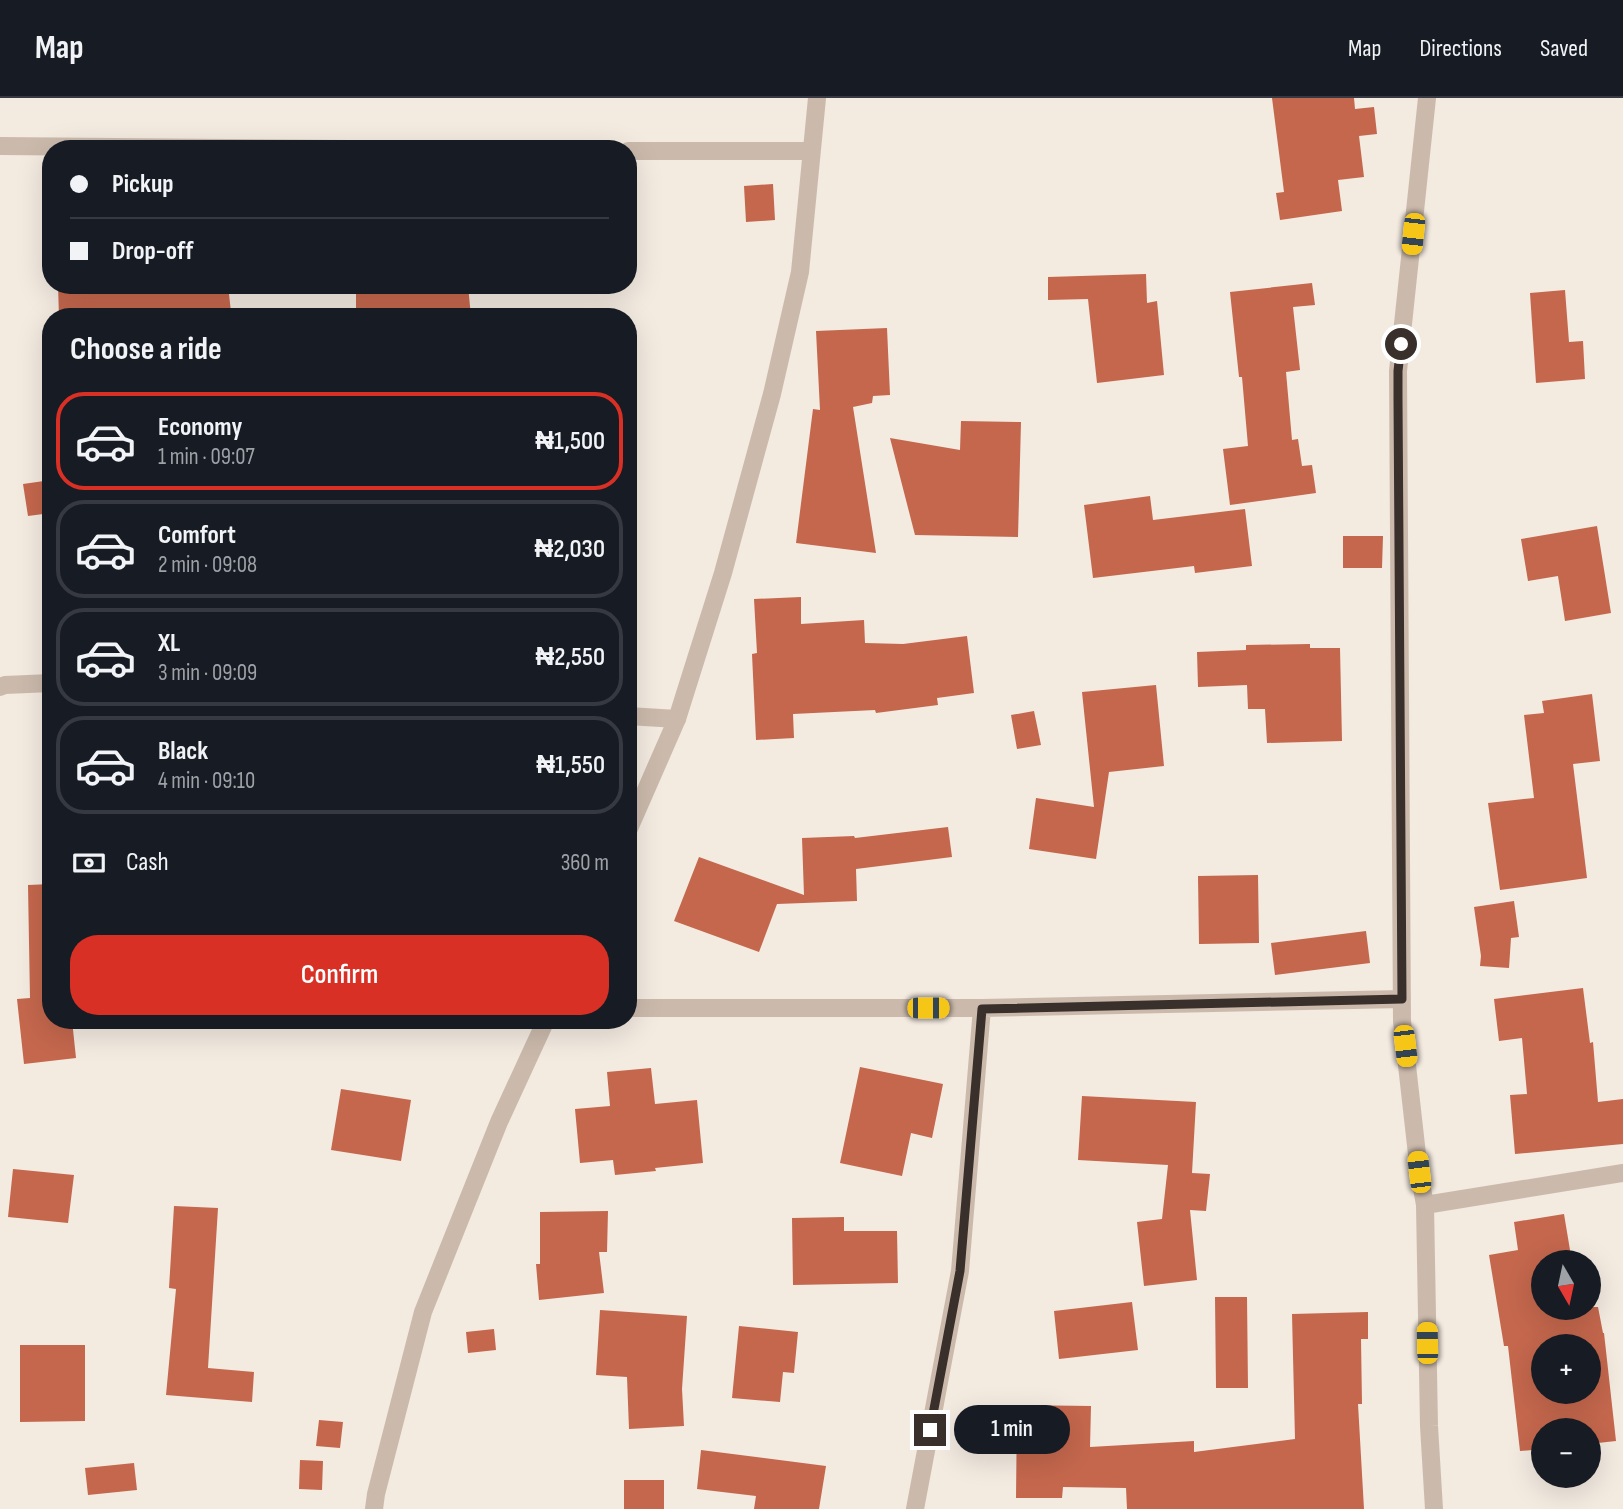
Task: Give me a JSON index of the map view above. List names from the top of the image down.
{
  "north": "bottom",
  "page": {
    "header": "Map",
    "nav": ["Map", "Directions", "Saved"],
    "banner": ["Pickup", "Drop-off"],
    "heading": "Choose a ride",
    "list": [
      {
        "name": "Economy",
        "note": "1 min · 09:07",
        "value": "₦1,500"
      },
      {
        "name": "Comfort",
        "note": "2 min · 09:08",
        "value": "₦2,030"
      },
      {
        "name": "XL",
        "note": "3 min · 09:09",
        "value": "₦2,550"
      },
      {
        "name": "Black",
        "note": "4 min · 09:10",
        "value": "₦1,550"
      }
    ],
    "pay": ["Cash", "360 m"],
    "buttons": "Confirm",
    "map_buttons": ["+", "−"],
    "bubble": "1 min"
  }
}
